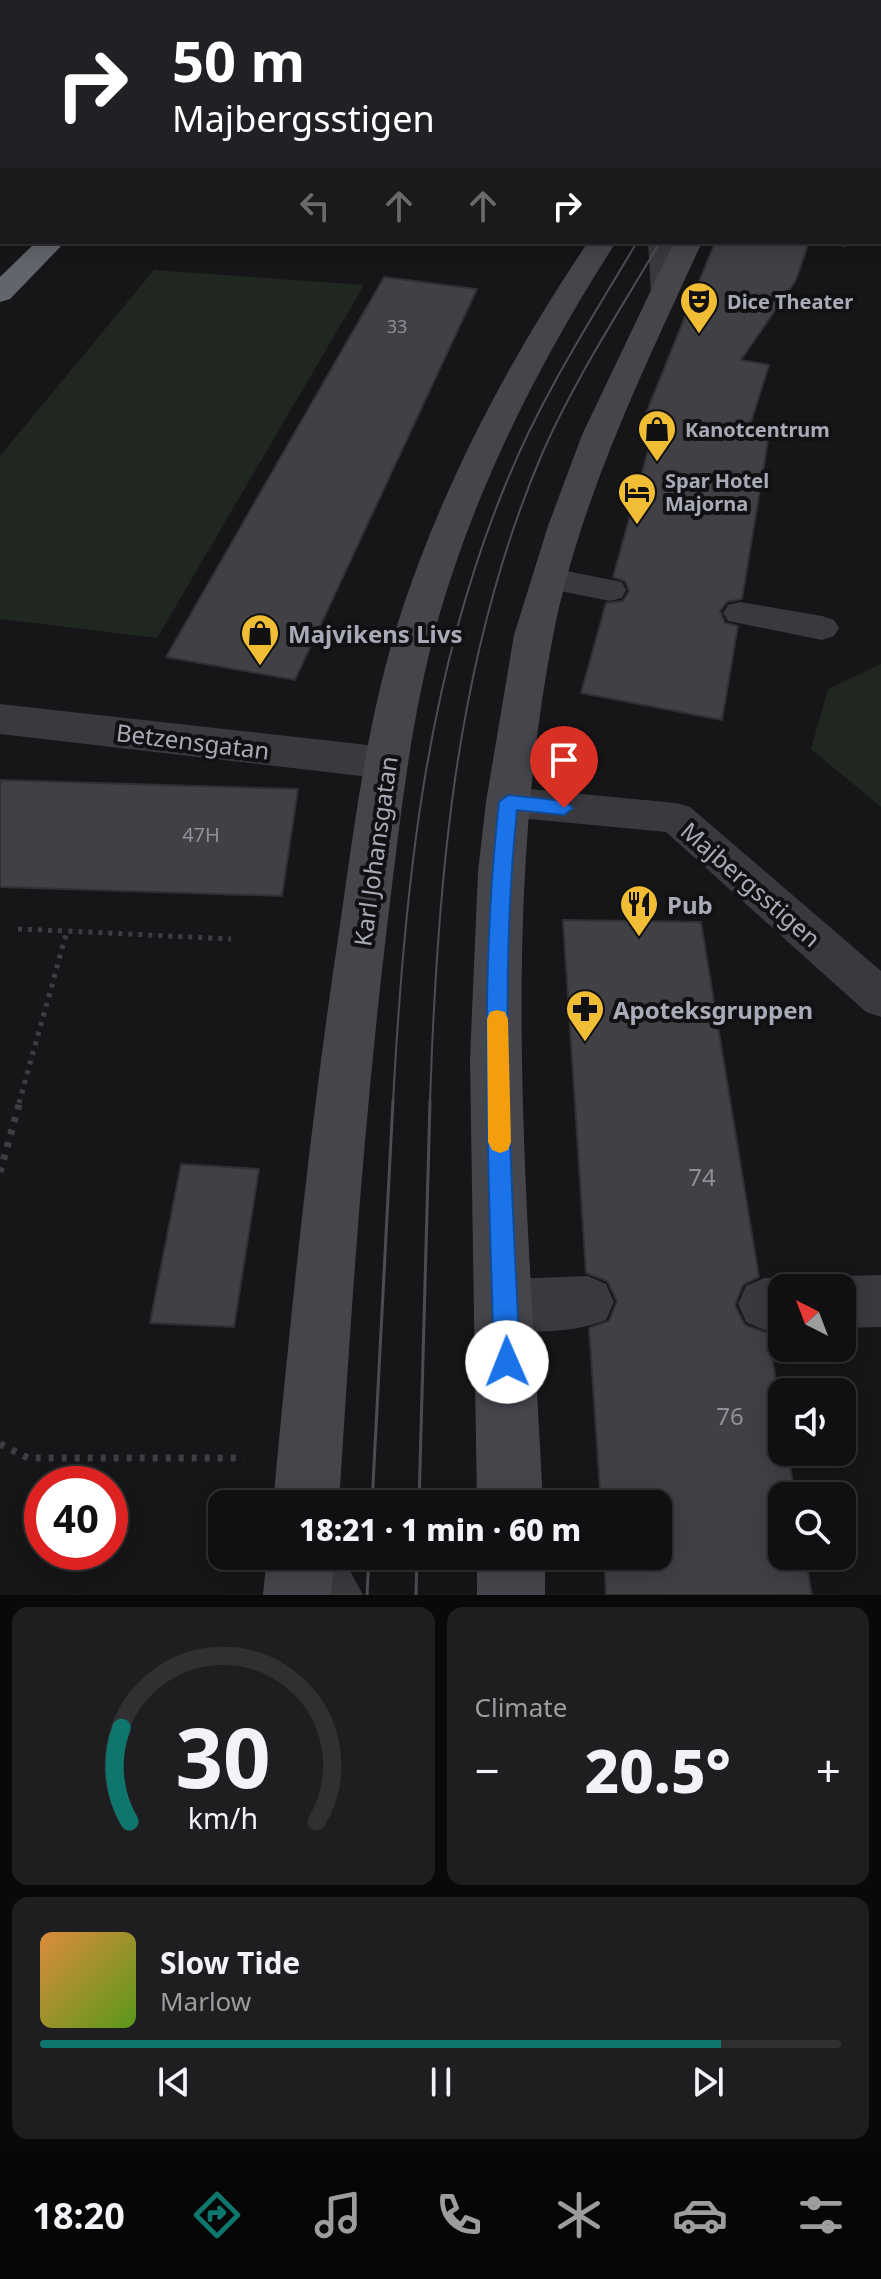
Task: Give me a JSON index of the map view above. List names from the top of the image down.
{
  "streets": {
    "street": ["Betzensgatan", "Karl Johansgatan"],
    "lane": ["Majbergsstigen"]
  },
  "crossings": [
    ["Betzensgatan", "Karl Johansgatan"]
  ],
  "places": {
    "theatre": ["Dice Theater"],
    "shop": ["Kanotcentrum", "Majvikens Livs"],
    "hotel": ["Spar Hotel Majorna"],
    "restaurant": ["Pub"],
    "pharmacy": ["Apoteksgruppen"]
  },
  "house_numbers": [
    "33",
    "47H",
    "74",
    "76"
  ],
  "north": "top left",
  "page": {
    "turn": ["50 m", "Majbergsstigen"],
    "limit": "40",
    "trip": "18:21 · 1 min · 60 m",
    "tile": "Climate",
    "heat": ["−", "20.5°", "+"],
    "song": ["Slow Tide", "Marlow"],
    "tabs": "18:20",
    "gauge": ["30", "km/h"]
  }
}
